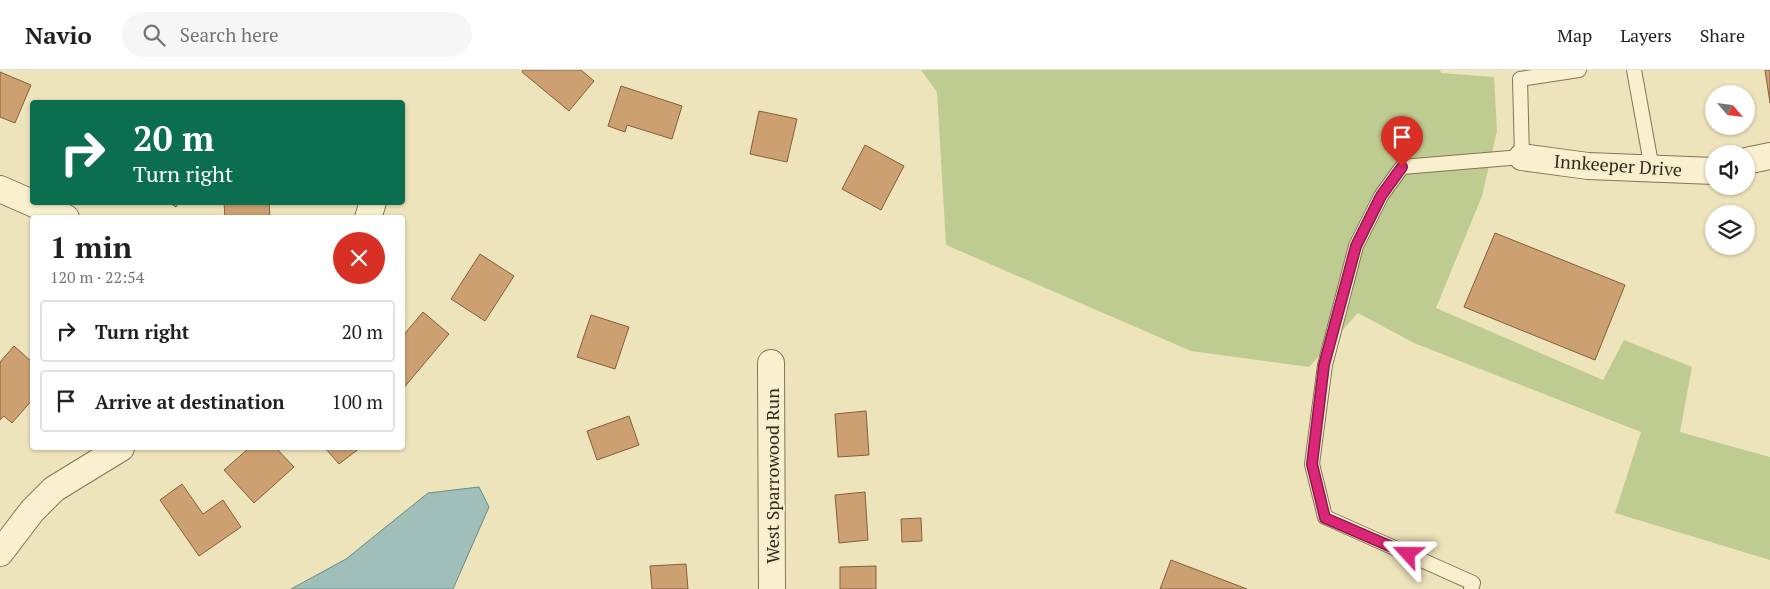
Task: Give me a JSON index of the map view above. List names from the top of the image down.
{
  "streets": {
    "street": ["Innkeeper Drive", "West Sparrowood Run"]
  },
  "north": "bottom right",
  "page": {
    "header": "Navio",
    "search": "Search here",
    "nav": ["Map", "Layers", "Share"],
    "turn": ["20 m", "Turn right"],
    "heading": ["1 min", "120 m · 22:54"],
    "list": [
      {
        "name": "Turn right",
        "value": "20 m"
      },
      {
        "name": "Arrive at destination",
        "value": "100 m"
      }
    ]
  }
}
